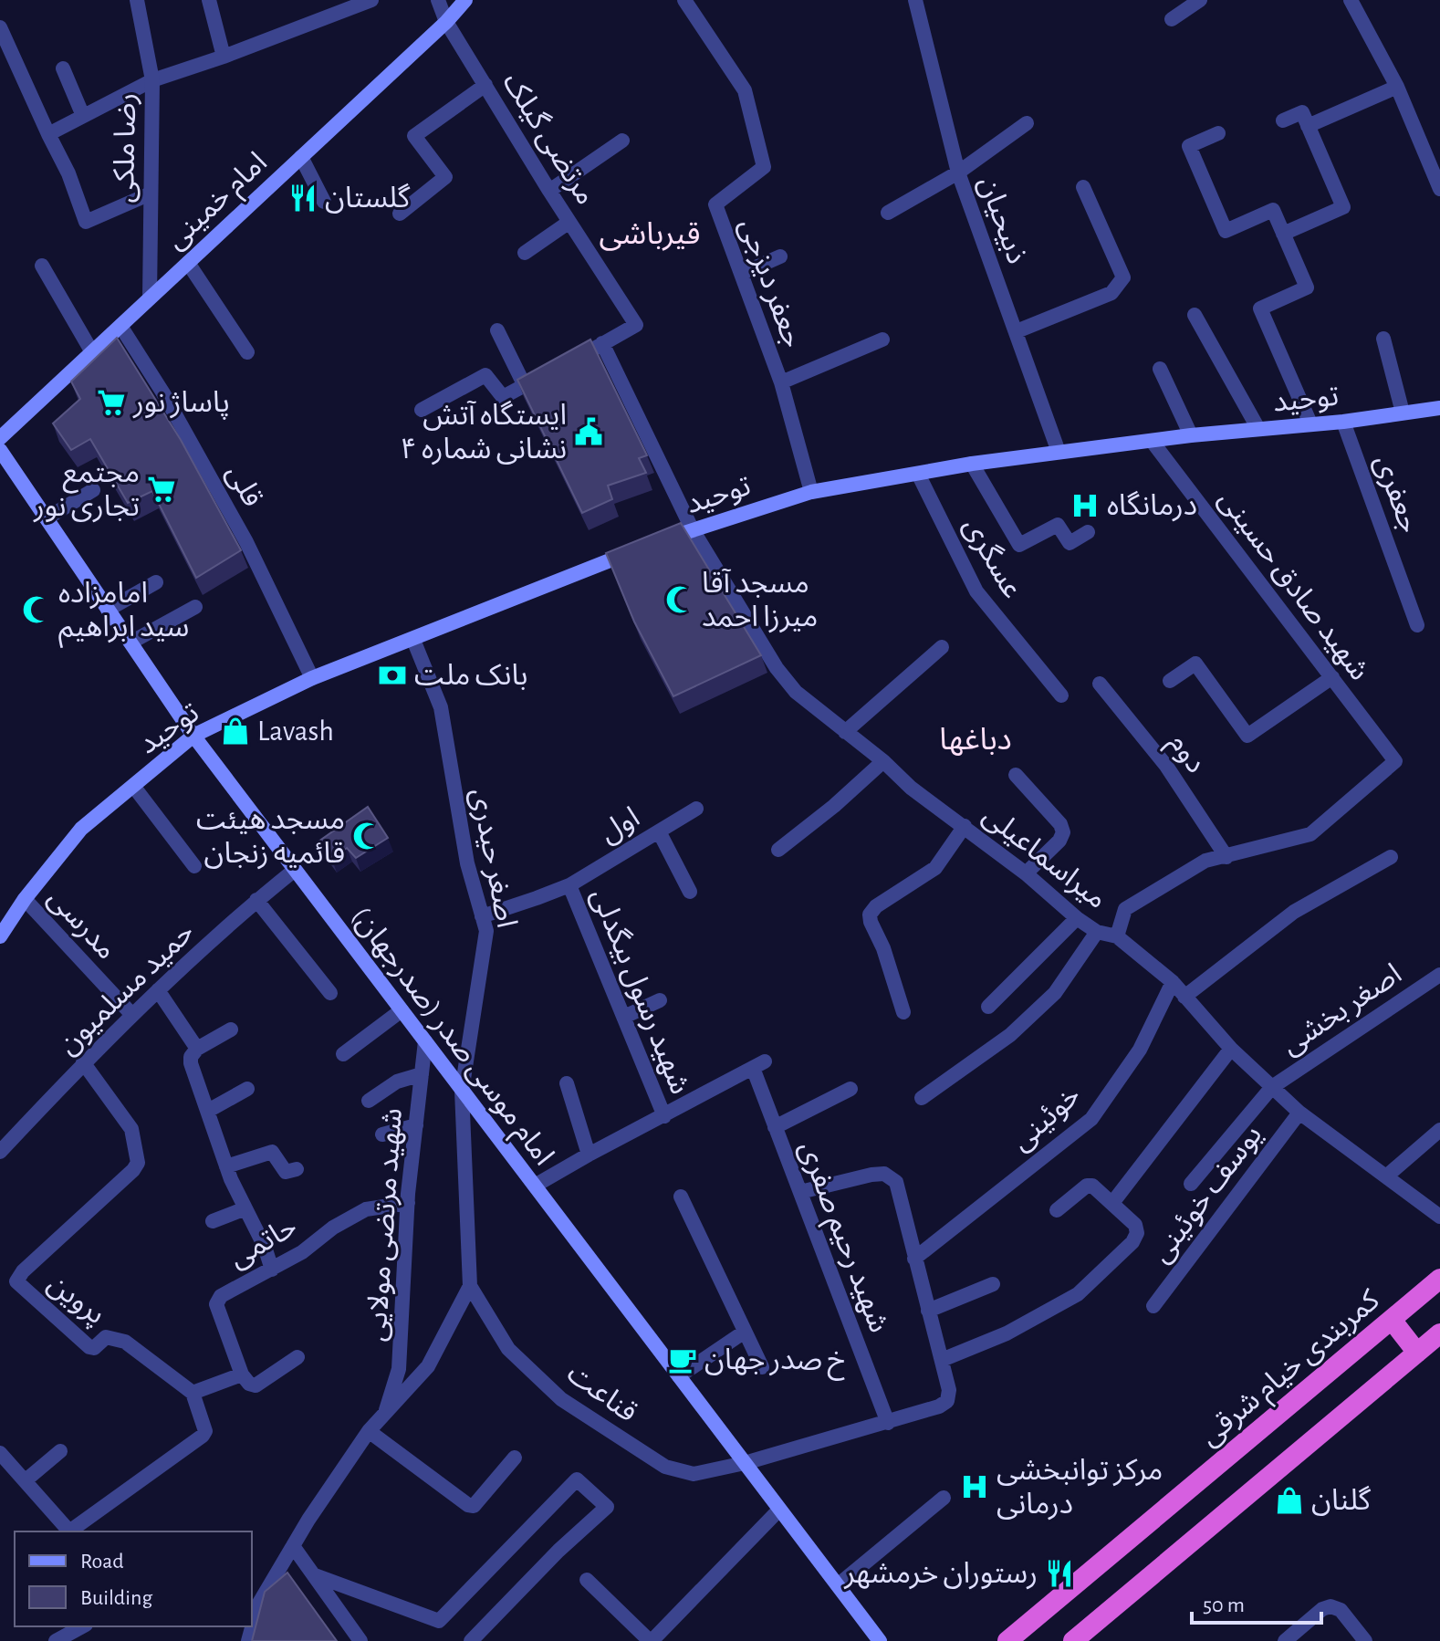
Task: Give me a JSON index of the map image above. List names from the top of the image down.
{
  "streets": {
    "highway": ["کمربندی خیام شرقی"],
    "main road": ["امام خمینی", "توحید", "(صدرجهان) امام موسی صدر"],
    "street": [
      "مرتضی گیلک",
      "رضا ملکی",
      "ذبیحیان",
      "جعفر دیزجی",
      "قلی",
      "جعفری",
      "عسگری",
      "شهید صادق حسینی",
      "دوم",
      "اول",
      "میراسماعیلی",
      "اصغر حیدری",
      "مدرسی",
      "حمید مسلمیون",
      "شهید رسول بیگدلی",
      "اصغر بخشی",
      "خوئینی",
      "یوسف خوئینی",
      "شهید مرتضی مولایی",
      "شهید رحیم صفری",
      "حاتمی",
      "پروین",
      "قناعت"
    ]
  },
  "crossings": [
    ["مرتضی گیلک", "امام خمینی"],
    ["مرتضی گیلک", "میراسماعیلی"],
    ["رضا ملکی", "امام خمینی"],
    ["امام خمینی", "قلی"],
    ["ذبیحیان", "توحید"],
    ["جعفر دیزجی", "توحید"],
    ["توحید", "قلی"],
    ["توحید", "جعفری"],
    ["توحید", "عسگری"],
    ["توحید", "شهید صادق حسینی"],
    ["توحید", "میراسماعیلی"],
    ["توحید", "اصغر حیدری"],
    ["توحید", "مدرسی"],
    ["توحید", "(صدرجهان) امام موسی صدر"],
    ["شهید صادق حسینی", "دوم"],
    ["اول", "اصغر حیدری"],
    ["اول", "شهید رسول بیگدلی"],
    ["میراسماعیلی", "اصغر بخشی"],
    ["میراسماعیلی", "خوئینی"],
    ["میراسماعیلی", "یوسف خوئینی"],
    ["اصغر حیدری", "(صدرجهان) امام موسی صدر"],
    ["اصغر حیدری", "قناعت"],
    ["مدرسی", "حمید مسلمیون"],
    ["حمید مسلمیون", "(صدرجهان) امام موسی صدر"],
    ["حمید مسلمیون", "پروین"],
    ["شهید رسول بیگدلی", "شهید رحیم صفری"],
    ["(صدرجهان) امام موسی صدر", "شهید مرتضی مولایی"],
    ["(صدرجهان) امام موسی صدر", "قناعت"],
    ["شهید مرتضی مولایی", "حاتمی"],
    ["شهید رحیم صفری", "قناعت"]
  ],
  "districts": ["قیرباشی", "دباغها"],
  "places": {
    "restaurant": ["گلستان", "رستوران خرمشهر"],
    "supermarket": ["پاساژ نور", "مجتمع تجارى نور"],
    "public building": ["ایستگاه آتش نشانی شماره ۴"],
    "hospital": ["درمانگاه", "مرکز توانبخشی درمانی"],
    "mosque": ["مسجد آقا میرزا احمد", "امامزاده سید ابراهیم", "مسجد هیئت قائمیه زنجان"],
    "bank": ["بانک ملت"],
    "shop": ["Lavash", "گلنان"],
    "cafe": ["خ صدر جهان"]
  },
  "legend": ["Road", "Building"],
  "scale_bar": "50 m"
}
